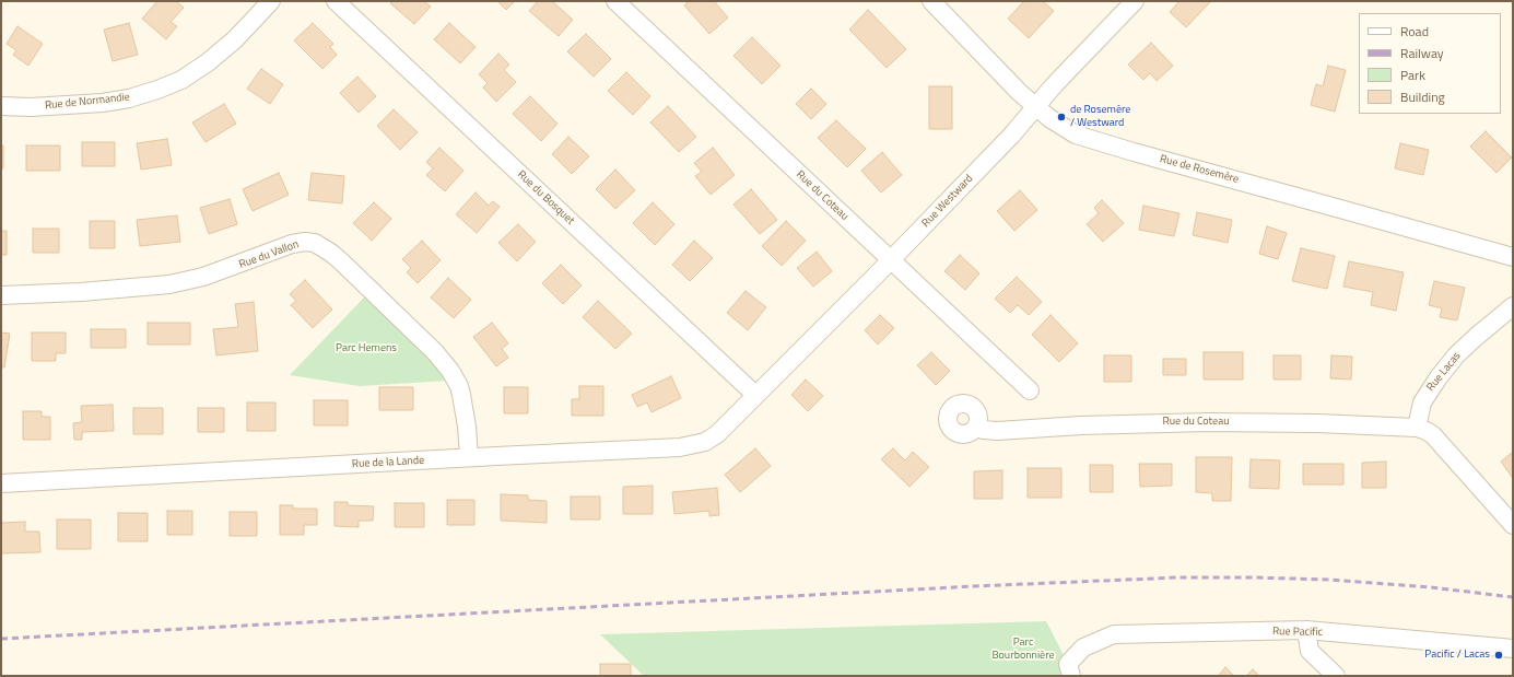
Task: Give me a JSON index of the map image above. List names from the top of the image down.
{
  "streets": {
    "street": [
      "Rue de Normandie",
      "Rue de Rosemère",
      "Rue du Coteau",
      "Rue du Bosquet",
      "Rue Westward",
      "Rue du Vallon",
      "Rue Lacas",
      "Rue de la Lande",
      "Rue Pacific"
    ]
  },
  "crossings": [
    ["Rue de Rosemère", "Rue Westward"],
    ["Rue du Coteau", "Rue Westward"],
    ["Rue du Coteau", "Rue Lacas"],
    ["Rue du Bosquet", "Rue Westward"],
    ["Rue du Bosquet", "Rue de la Lande"],
    ["Rue Westward", "Rue de la Lande"],
    ["Rue du Vallon", "Rue de la Lande"]
  ],
  "parks": ["Parc Hemens", "Parc Bourbonnière"],
  "places": ["de Rosemère / Westward", "Pacific / Lacas"],
  "legend": [
    "Road",
    "Railway",
    "Park",
    "Building"
  ]
}
